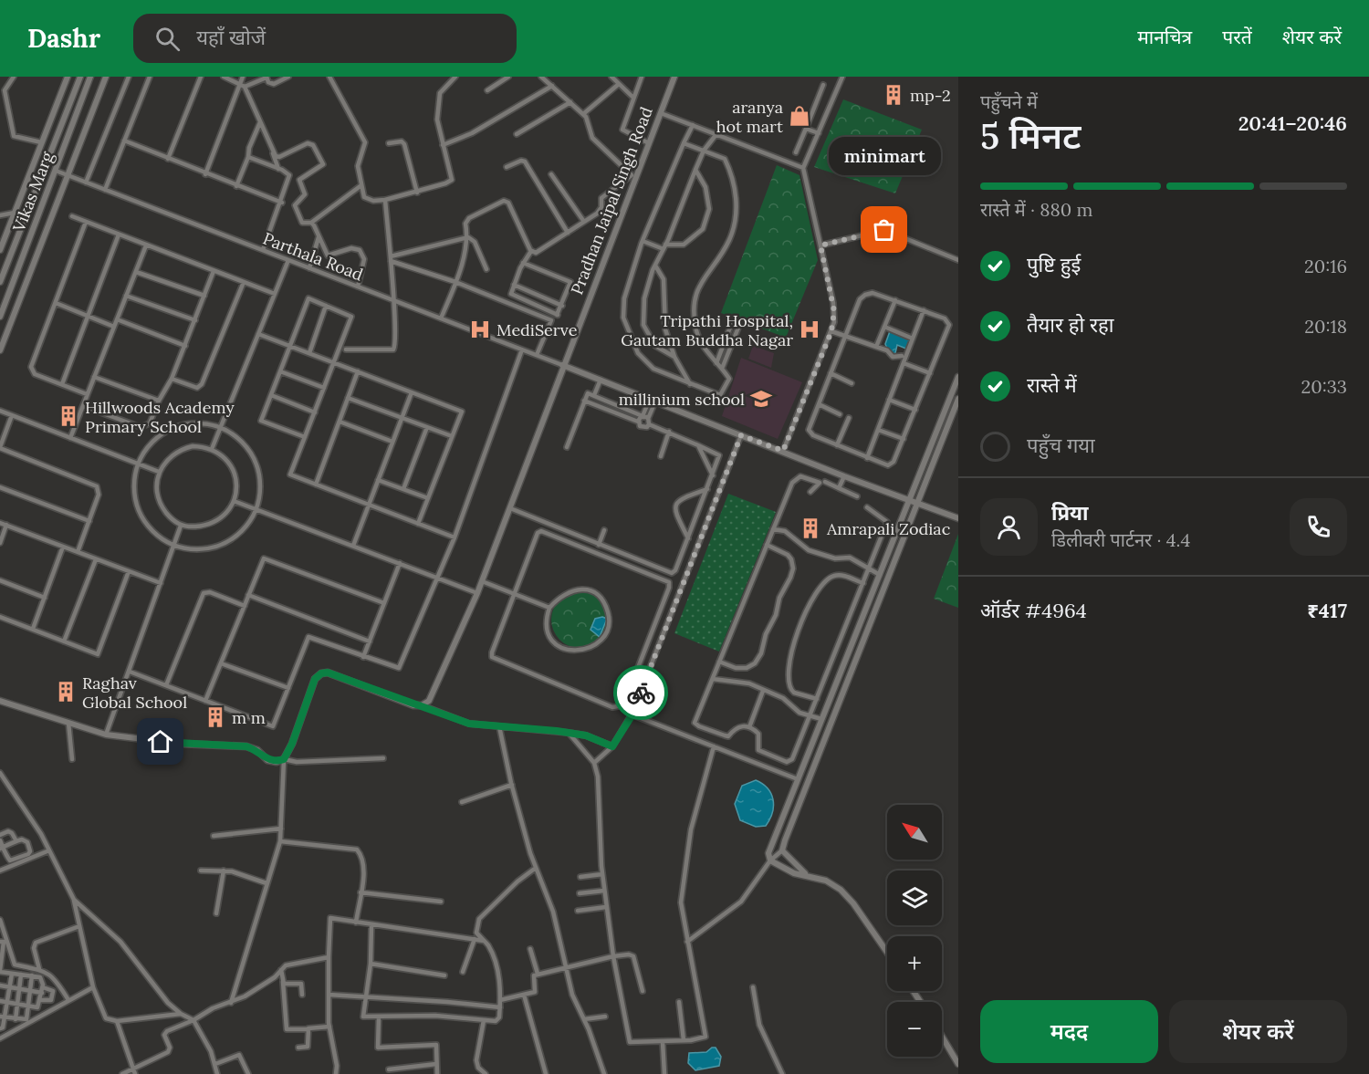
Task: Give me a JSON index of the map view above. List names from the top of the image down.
{
  "streets": {
    "street": ["Vikas Marg", "Pradhan Jaipal Singh Road", "Parthala Road"]
  },
  "crossings": [
    ["Vikas Marg", "Parthala Road"],
    ["Pradhan Jaipal Singh Road", "Parthala Road"]
  ],
  "places": {
    "building": [
      "mp-2",
      "Hillwoods Academy Primary School",
      "Amrapali Zodiac",
      "Raghav Global School",
      "m m"
    ],
    "shop": ["aranya hot mart"],
    "other": ["minimart"],
    "hospital": ["MediServe", "Tripathi Hospital, Gautam Buddha Nagar"],
    "school or university": ["millinium school"]
  },
  "north": "top left",
  "page": {
    "header": "Dashr",
    "search": "यहाँ खोजें",
    "nav": ["मानचित्र", "परतें", "शेयर करें"],
    "heading": ["5 मिनट", "पहुँचने में", "20:41–20:46"],
    "panel": [
      "प्रिया",
      "डिलीवरी पार्टनर · 4.4",
      "ऑर्डर #4964",
      "₹417"
    ],
    "bubble": "minimart",
    "bar": "रास्ते में · 880 m",
    "list": [
      ["पुष्टि हुई", "20:16"],
      ["तैयार हो रहा", "20:18"],
      ["रास्ते में", "20:33"],
      "पहुँच गया"
    ],
    "map_buttons": ["+", "−"],
    "buttons": ["मदद", "शेयर करें"]
  }
}
